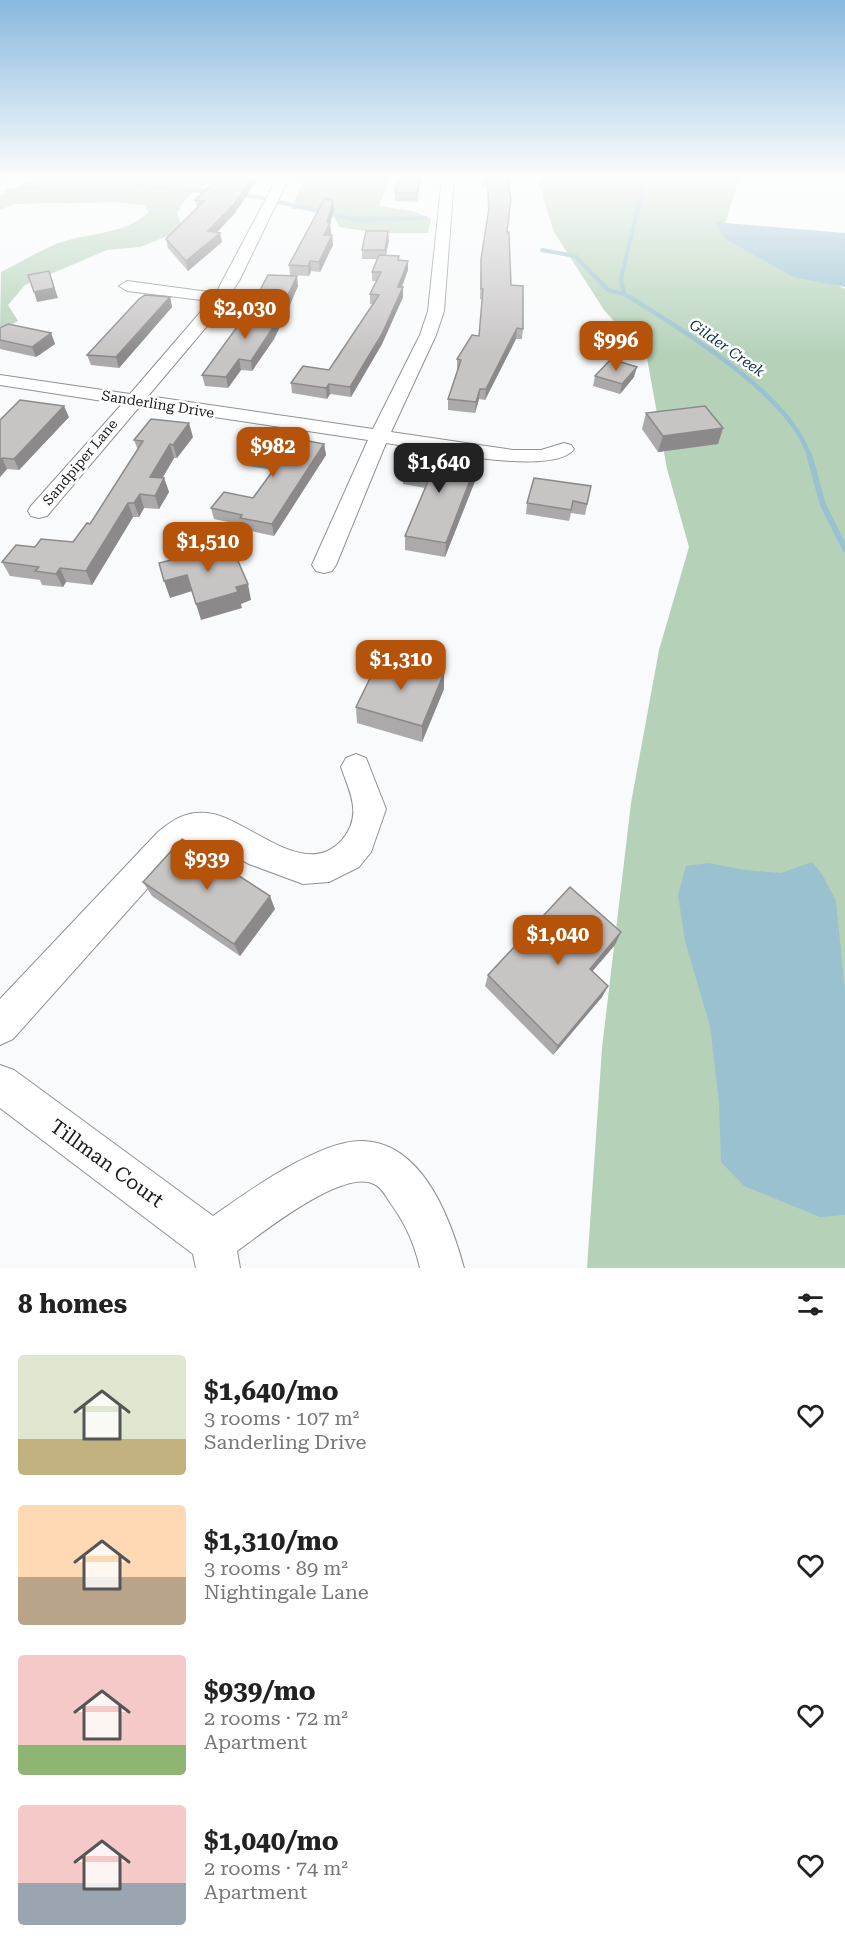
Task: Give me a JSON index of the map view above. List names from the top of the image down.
{
  "streets": {
    "street": ["Sanderling Drive", "Sandpiper Lane", "Tillman Court"]
  },
  "crossings": [
    ["Sanderling Drive", "Sandpiper Lane"]
  ],
  "water": ["Gilder Creek"],
  "page": {
    "price": [
      "$2,030",
      "$996",
      "$982",
      "$1,640",
      "$1,510",
      "$1,310",
      "$939",
      "$1,040"
    ],
    "heading": "8 homes",
    "list": [
      {
        "name": "$1,640/mo",
        "note": "3 rooms · 107 m² · Sanderling Drive"
      },
      {
        "name": "$1,310/mo",
        "note": "3 rooms · 89 m² · Nightingale Lane"
      },
      {
        "name": "$939/mo",
        "note": "2 rooms · 72 m² · Apartment"
      },
      {
        "name": "$1,040/mo",
        "note": "2 rooms · 74 m² · Apartment"
      }
    ]
  }
}
